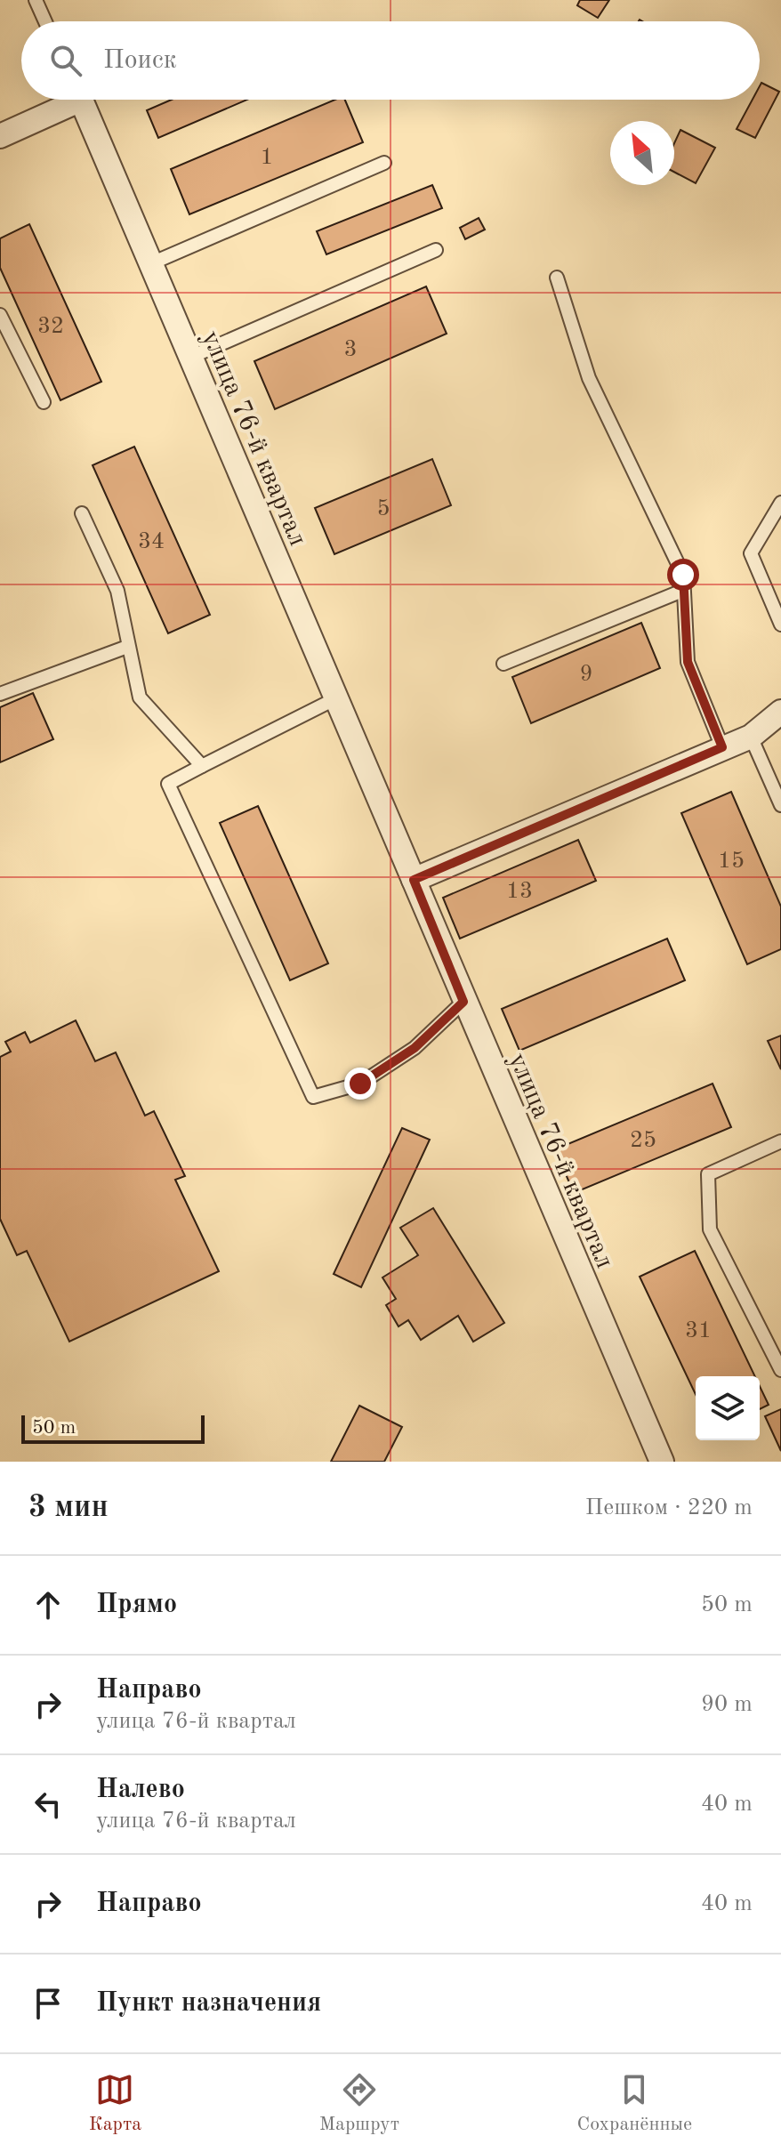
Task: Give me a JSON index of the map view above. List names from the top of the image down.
{
  "streets": {
    "street": ["улица 76-й квартал"]
  },
  "house_numbers": [
    "1",
    "32",
    "3",
    "5",
    "34",
    "9",
    "15",
    "13",
    "25",
    "31"
  ],
  "scale_bar": "50 m",
  "north": "top left",
  "page": {
    "search": "Поиск",
    "scale": "50 m",
    "heading": ["3 мин", "Пешком · 220 m"],
    "list": [
      ["Прямо", "50 m"],
      ["Направо", "улица 76-й квартал", "90 m"],
      ["Налево", "улица 76-й квартал", "40 m"],
      ["Направо", "40 m"],
      "Пункт назначения"
    ],
    "nav": ["Карта", "Маршрут", "Сохранённые"]
  }
}
